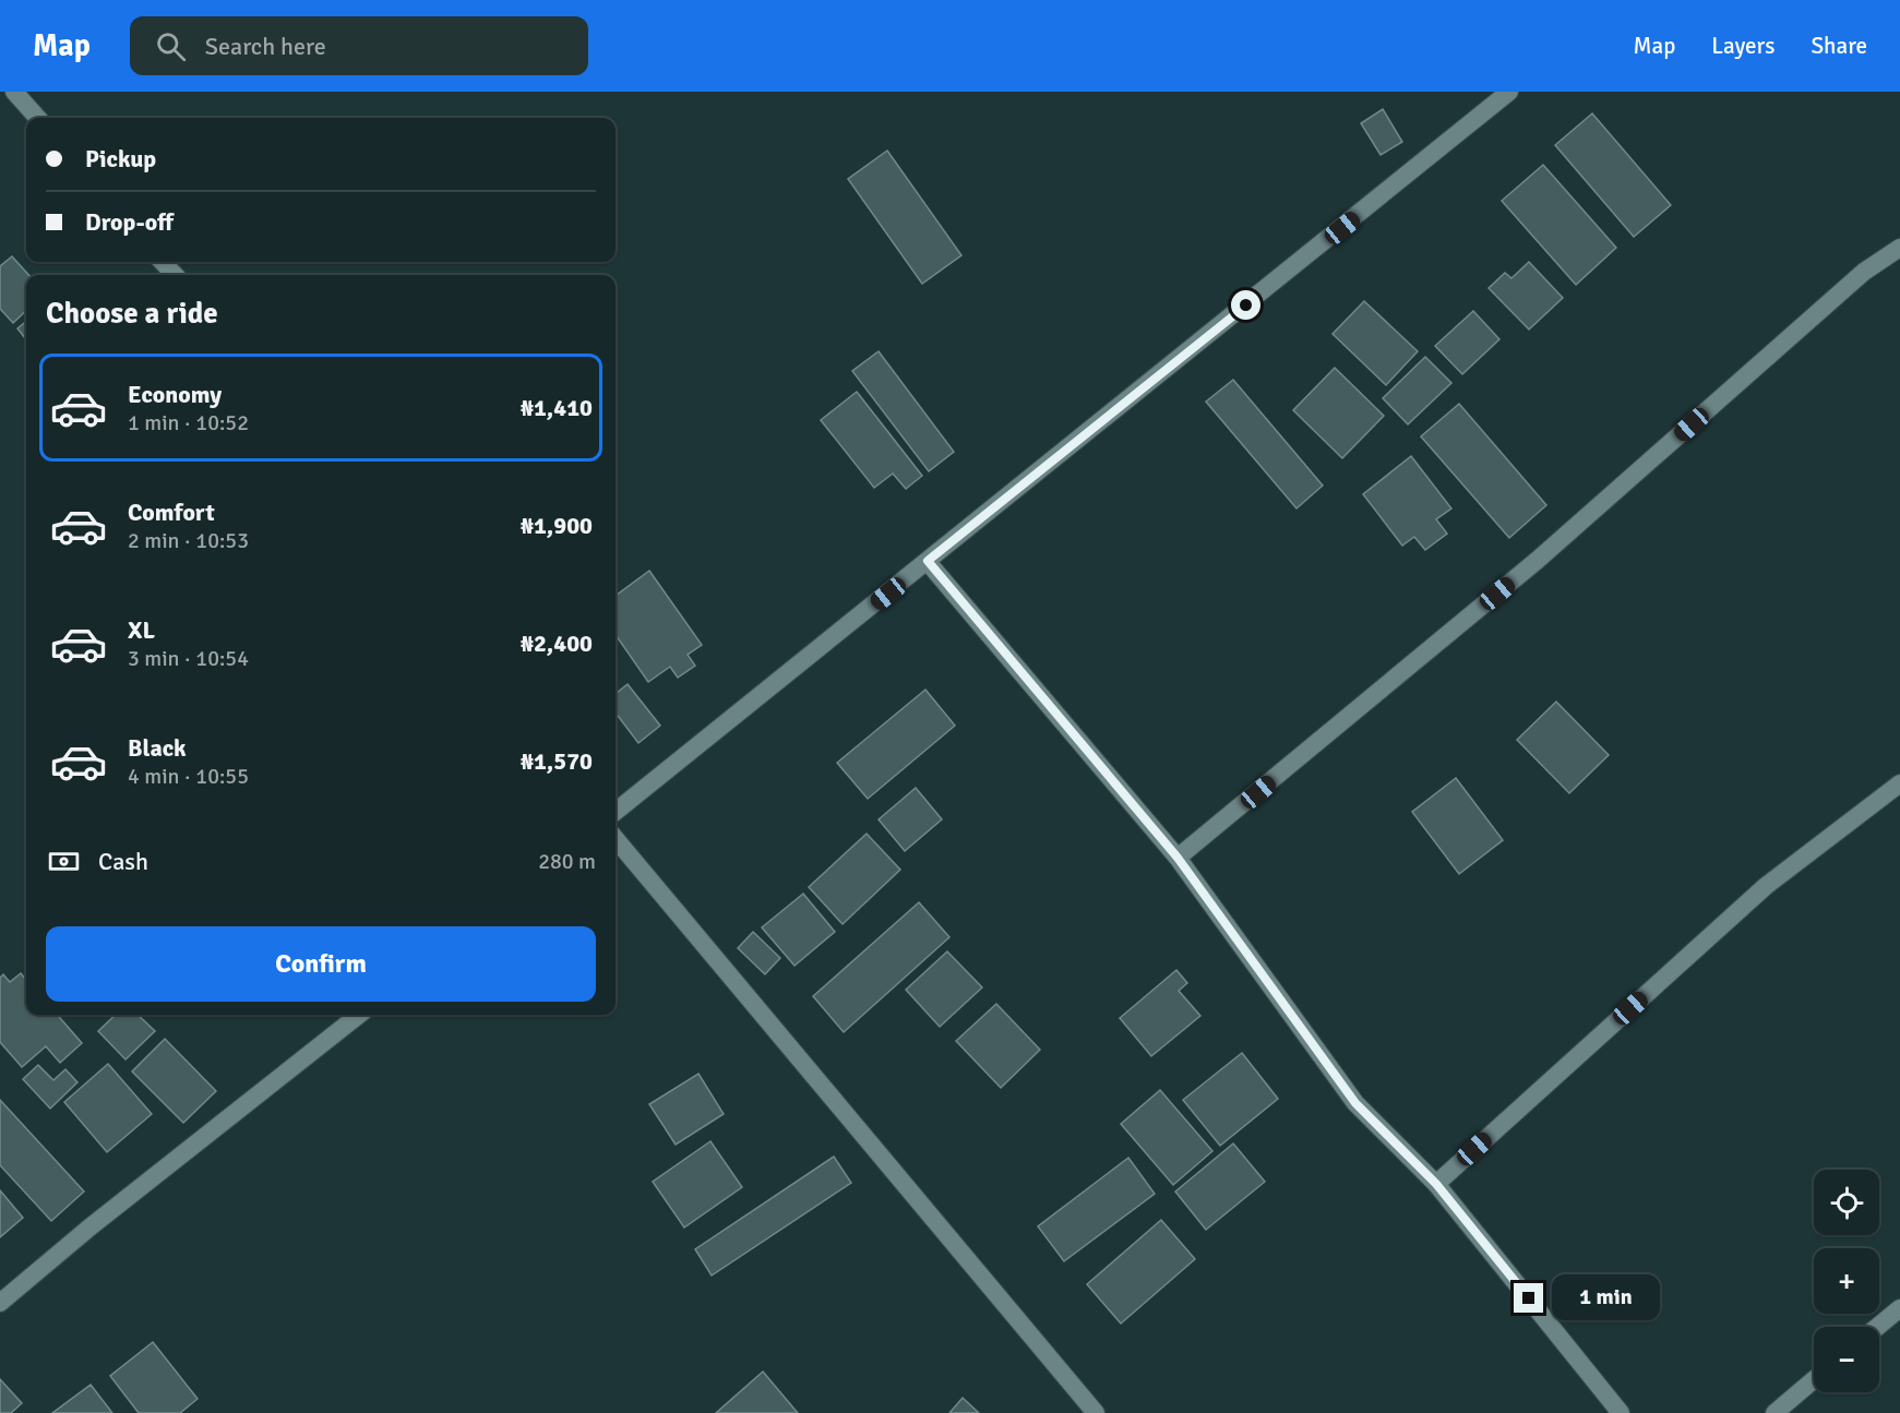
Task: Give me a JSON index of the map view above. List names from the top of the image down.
{
  "page": {
    "header": "Map",
    "search": "Search here",
    "nav": ["Map", "Layers", "Share"],
    "banner": ["Pickup", "Drop-off"],
    "heading": "Choose a ride",
    "list": [
      {
        "name": "Economy",
        "note": "1 min · 10:52",
        "value": "₦1,410"
      },
      {
        "name": "Comfort",
        "note": "2 min · 10:53",
        "value": "₦1,900"
      },
      {
        "name": "XL",
        "note": "3 min · 10:54",
        "value": "₦2,400"
      },
      {
        "name": "Black",
        "note": "4 min · 10:55",
        "value": "₦1,570"
      }
    ],
    "pay": ["Cash", "280 m"],
    "buttons": "Confirm",
    "map_buttons": ["+", "−"],
    "bubble": "1 min"
  }
}
